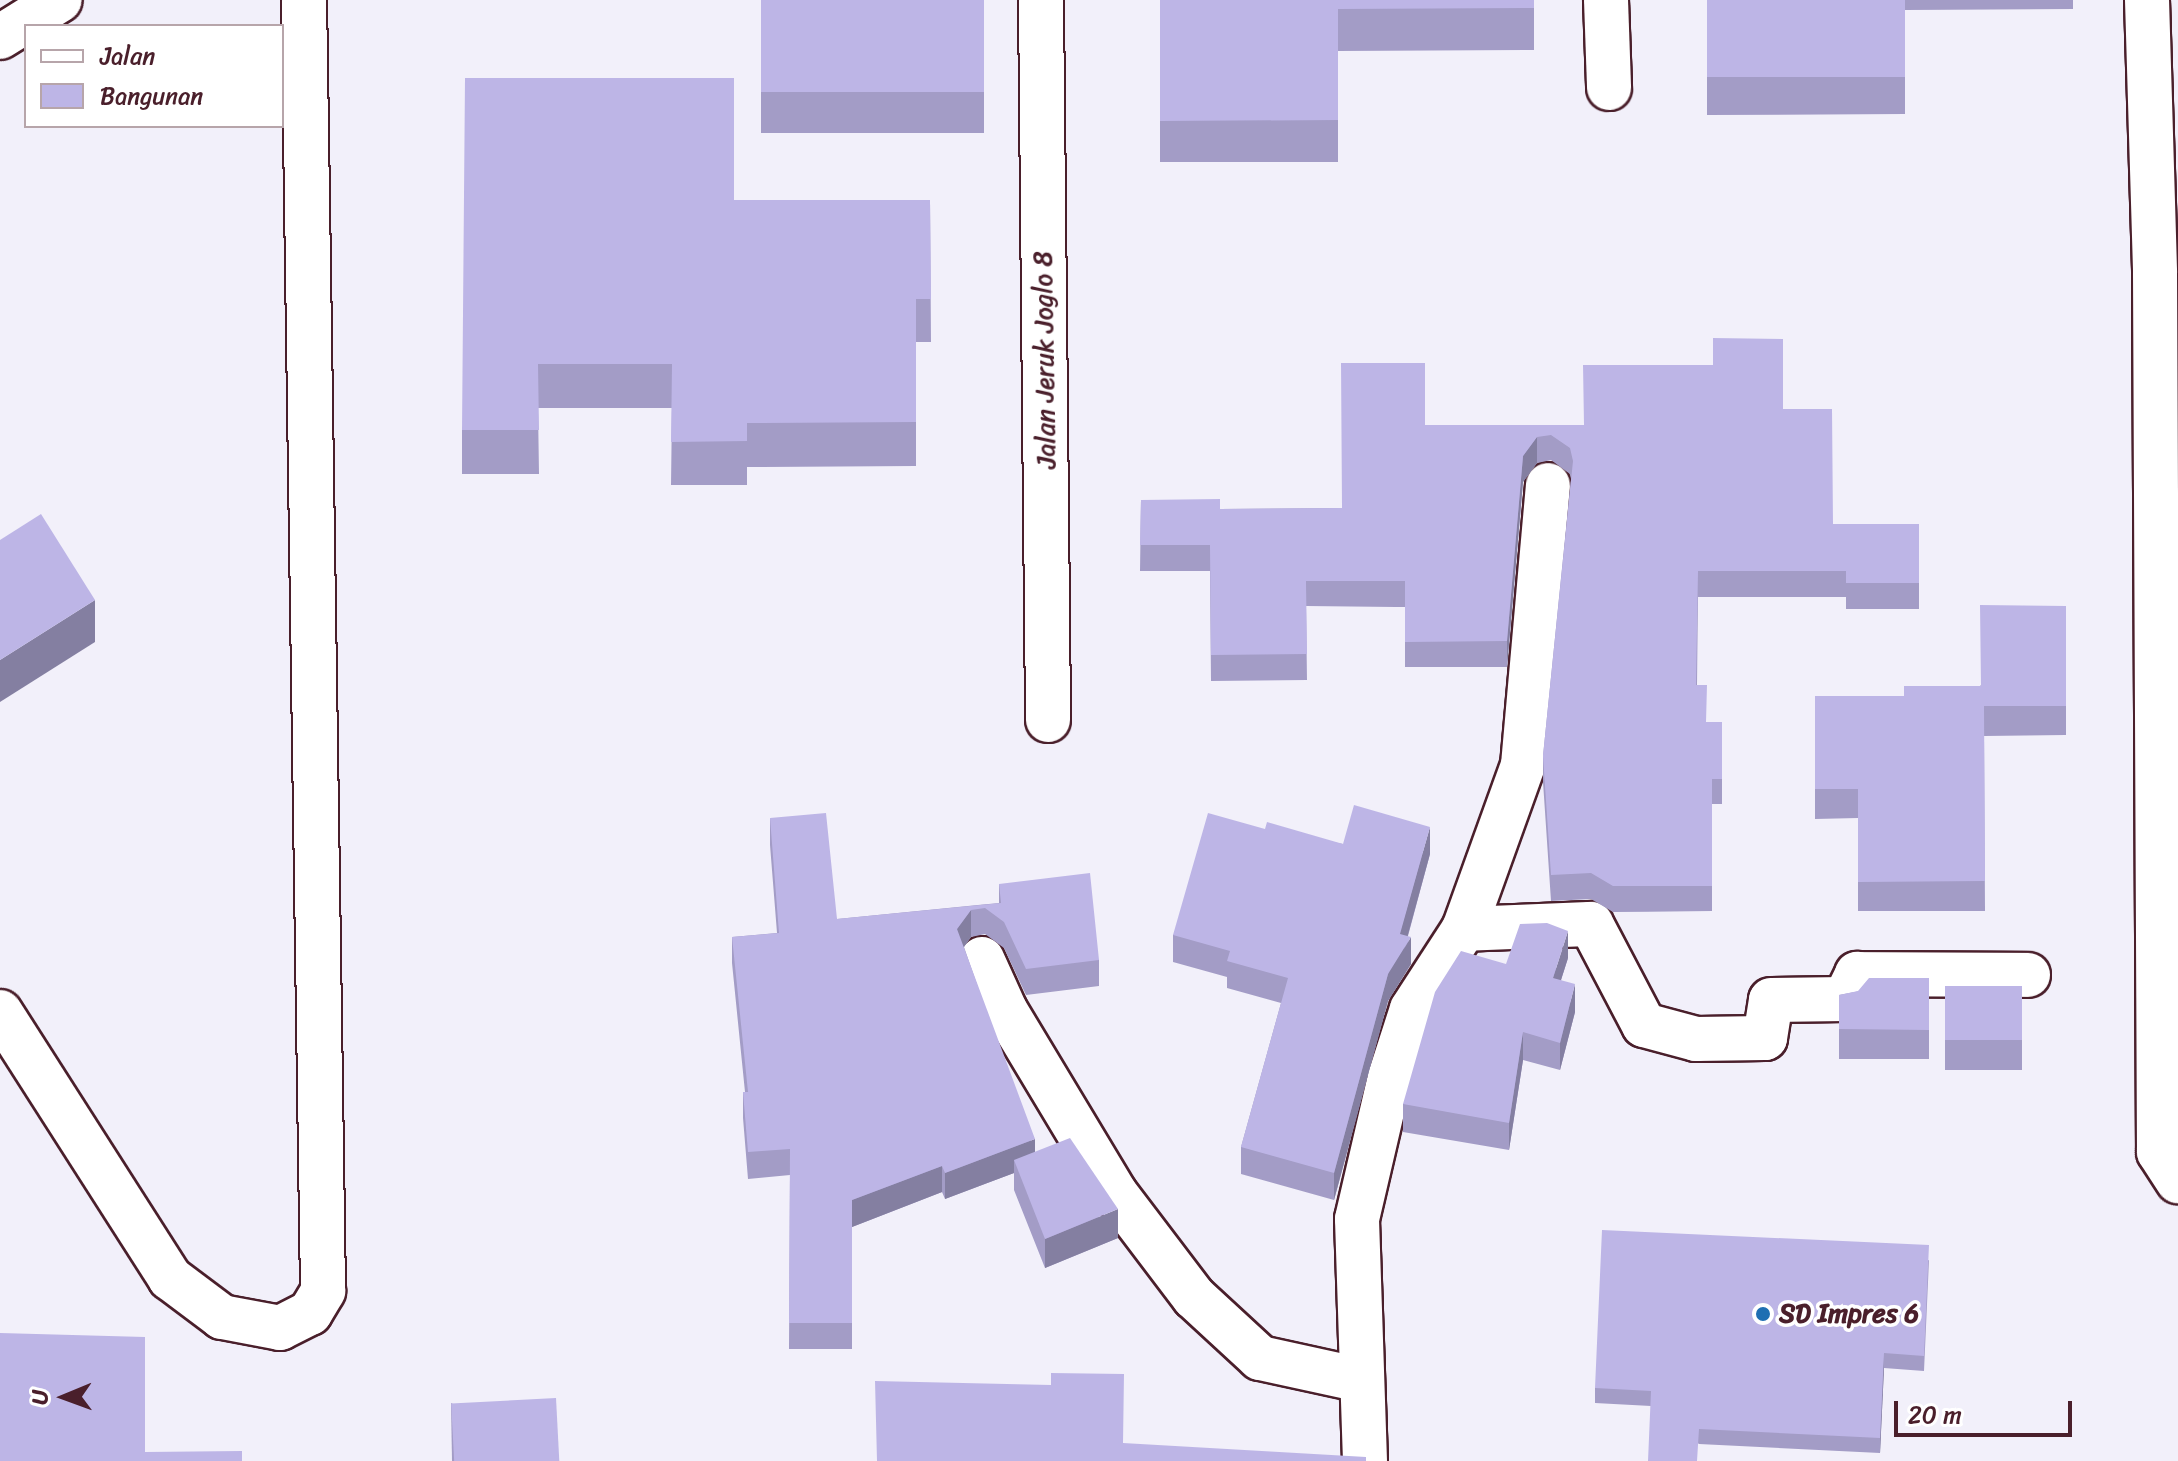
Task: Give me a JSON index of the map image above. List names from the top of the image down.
{
  "streets": {
    "street": ["Jalan Jeruk Joglo 8"]
  },
  "places": ["SD Impres 6"],
  "legend": ["Jalan", "Bangunan"],
  "scale_bar": "20 m",
  "north": "left"
}
